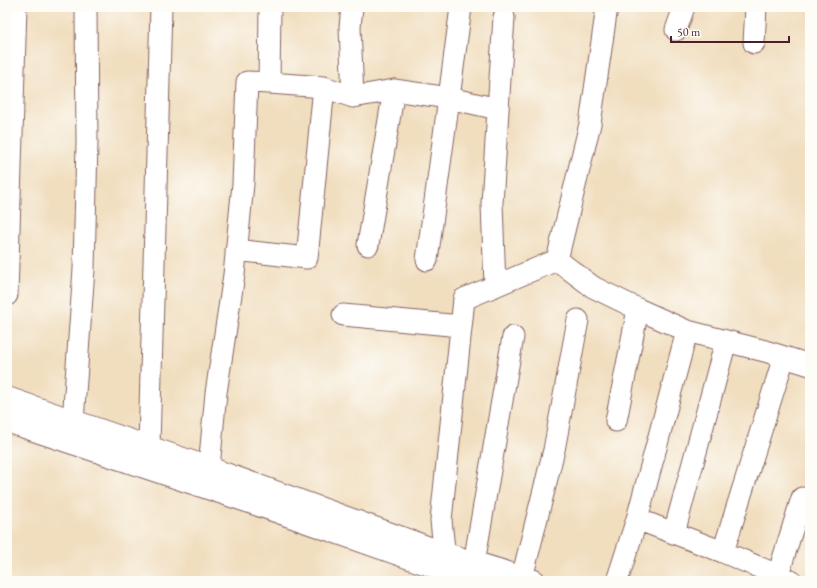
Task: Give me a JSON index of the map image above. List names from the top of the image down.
{
  "scale_bar": "50 m"
}
